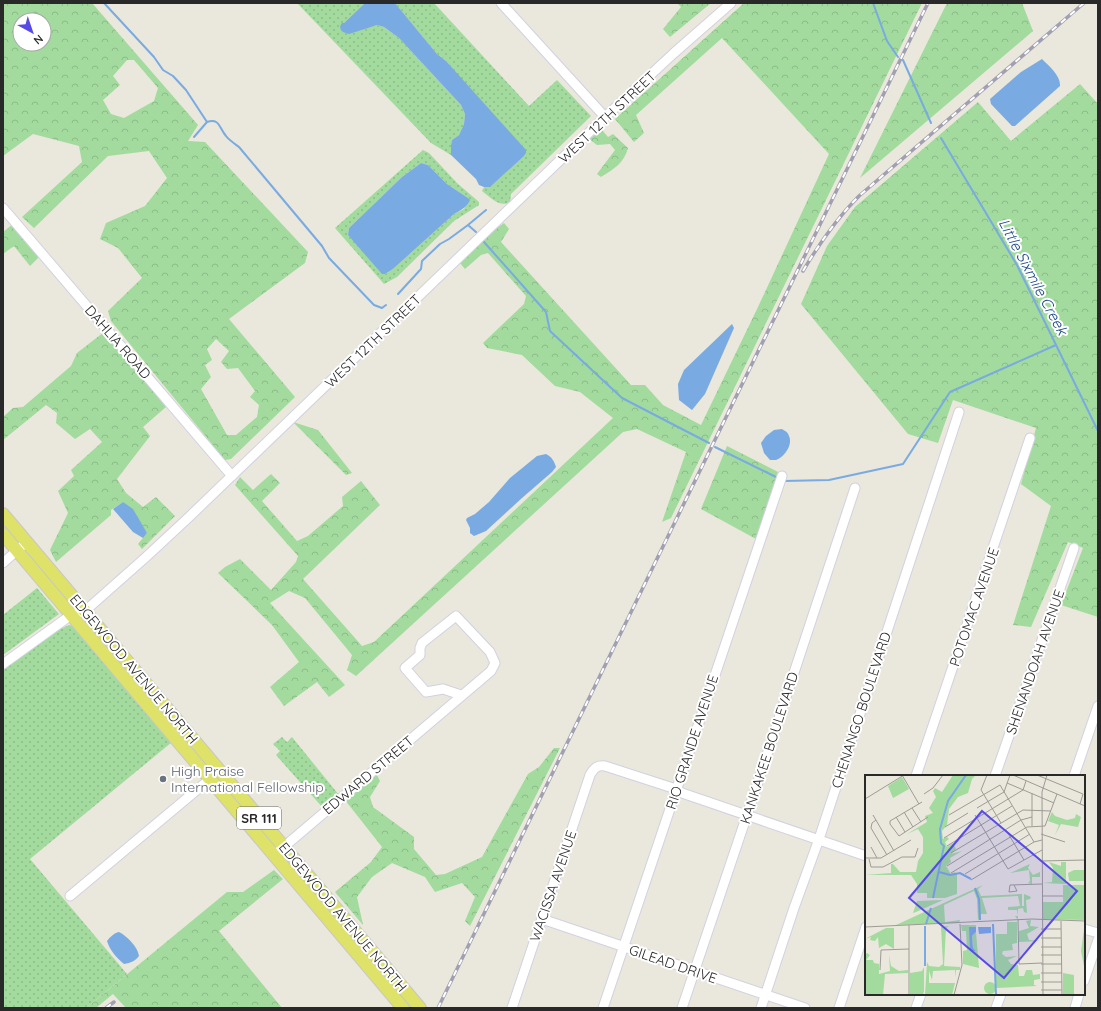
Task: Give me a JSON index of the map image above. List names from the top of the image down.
{
  "streets": {
    "main road": ["EDGEWOOD AVENUE NORTH", "SR 111"],
    "street": [
      "WEST 12TH STREET",
      "DAHLIA ROAD",
      "POTOMAC AVENUE",
      "SHENANDOAH AVENUE",
      "CHENANGO BOULEVARD",
      "RIO GRANDE AVENUE",
      "KANKAKEE BOULEVARD",
      "EDWARD STREET",
      "WACISSA AVENUE",
      "GILEAD DRIVE"
    ]
  },
  "crossings": [
    ["WEST 12TH STREET", "DAHLIA ROAD"],
    ["WEST 12TH STREET", "EDGEWOOD AVENUE NORTH"],
    ["EDGEWOOD AVENUE NORTH", "EDWARD STREET"],
    ["CHENANGO BOULEVARD", "GILEAD DRIVE"],
    ["RIO GRANDE AVENUE", "WACISSA AVENUE"],
    ["RIO GRANDE AVENUE", "GILEAD DRIVE"],
    ["KANKAKEE BOULEVARD", "GILEAD DRIVE"],
    ["WACISSA AVENUE", "GILEAD DRIVE"]
  ],
  "water": ["Little Sixmile Creek"],
  "places": ["High Praise International Fellowship"],
  "north": "bottom right"
}
